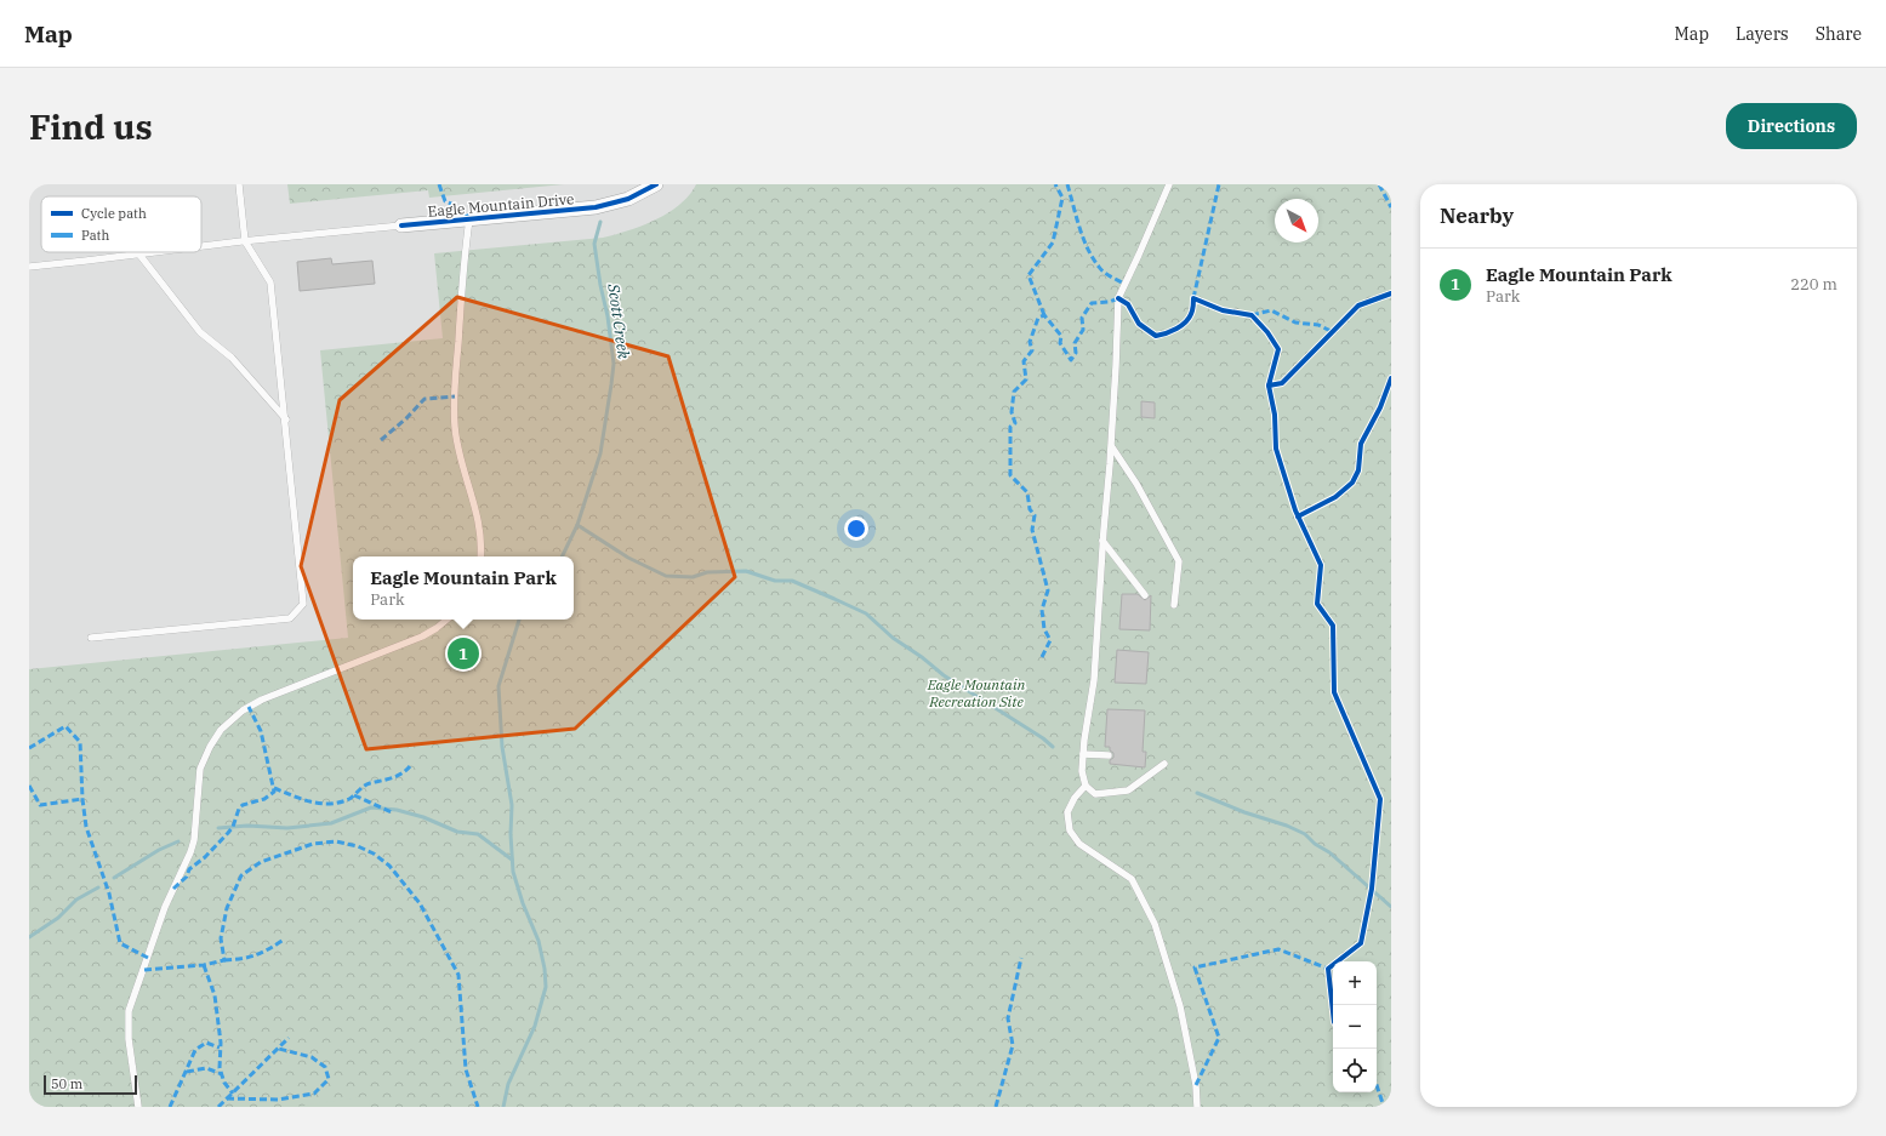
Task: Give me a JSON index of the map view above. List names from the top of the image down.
{
  "streets": {
    "street": ["Eagle Mountain Drive"]
  },
  "water": ["Scott Creek"],
  "parks": ["Eagle Mountain Recreation Site"],
  "legend": ["Cycle path", "Path"],
  "scale_bar": "50 m",
  "north": "bottom right",
  "page": {
    "header": "Map",
    "nav": ["Map", "Layers", "Share"],
    "buttons": "Directions",
    "title": "Find us",
    "heading": "Nearby",
    "list": [
      {
        "mark": "1",
        "name": "Eagle Mountain Park",
        "note": "Park",
        "value": "220 m"
      }
    ],
    "popup": ["Eagle Mountain Park", "Park"],
    "pins": "1",
    "map_buttons": ["+", "−"],
    "scale": "50 m"
  }
}
